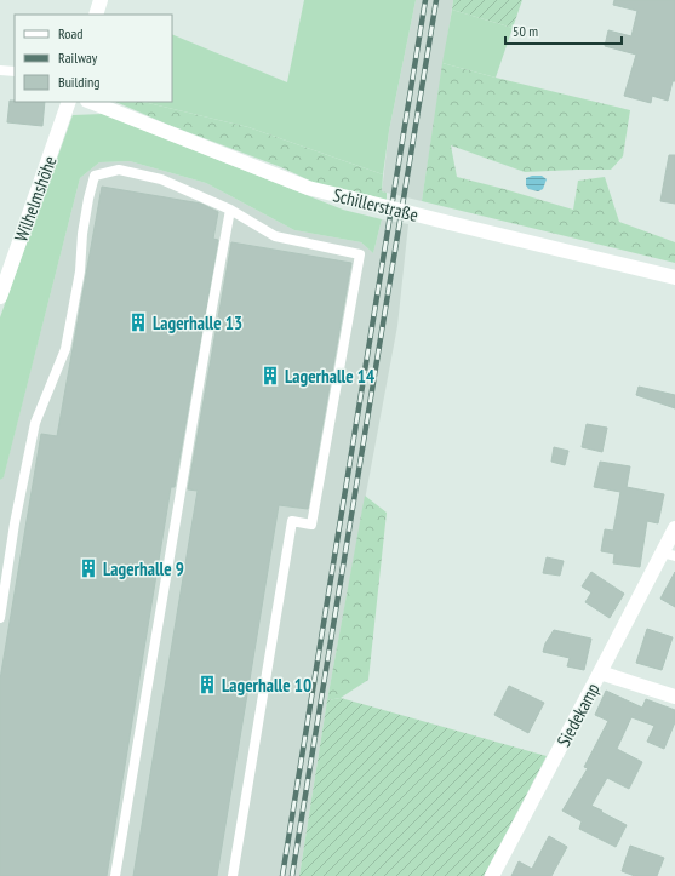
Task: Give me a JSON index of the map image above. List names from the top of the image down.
{
  "streets": {
    "street": ["Wilhelmshöhe", "Schillerstraße", "Siedekamp"]
  },
  "places": {
    "building": [
      "Lagerhalle 13",
      "Lagerhalle 14",
      "Lagerhalle 9",
      "Lagerhalle 10"
    ]
  },
  "legend": ["Road", "Railway", "Building"],
  "scale_bar": "50 m"
}
